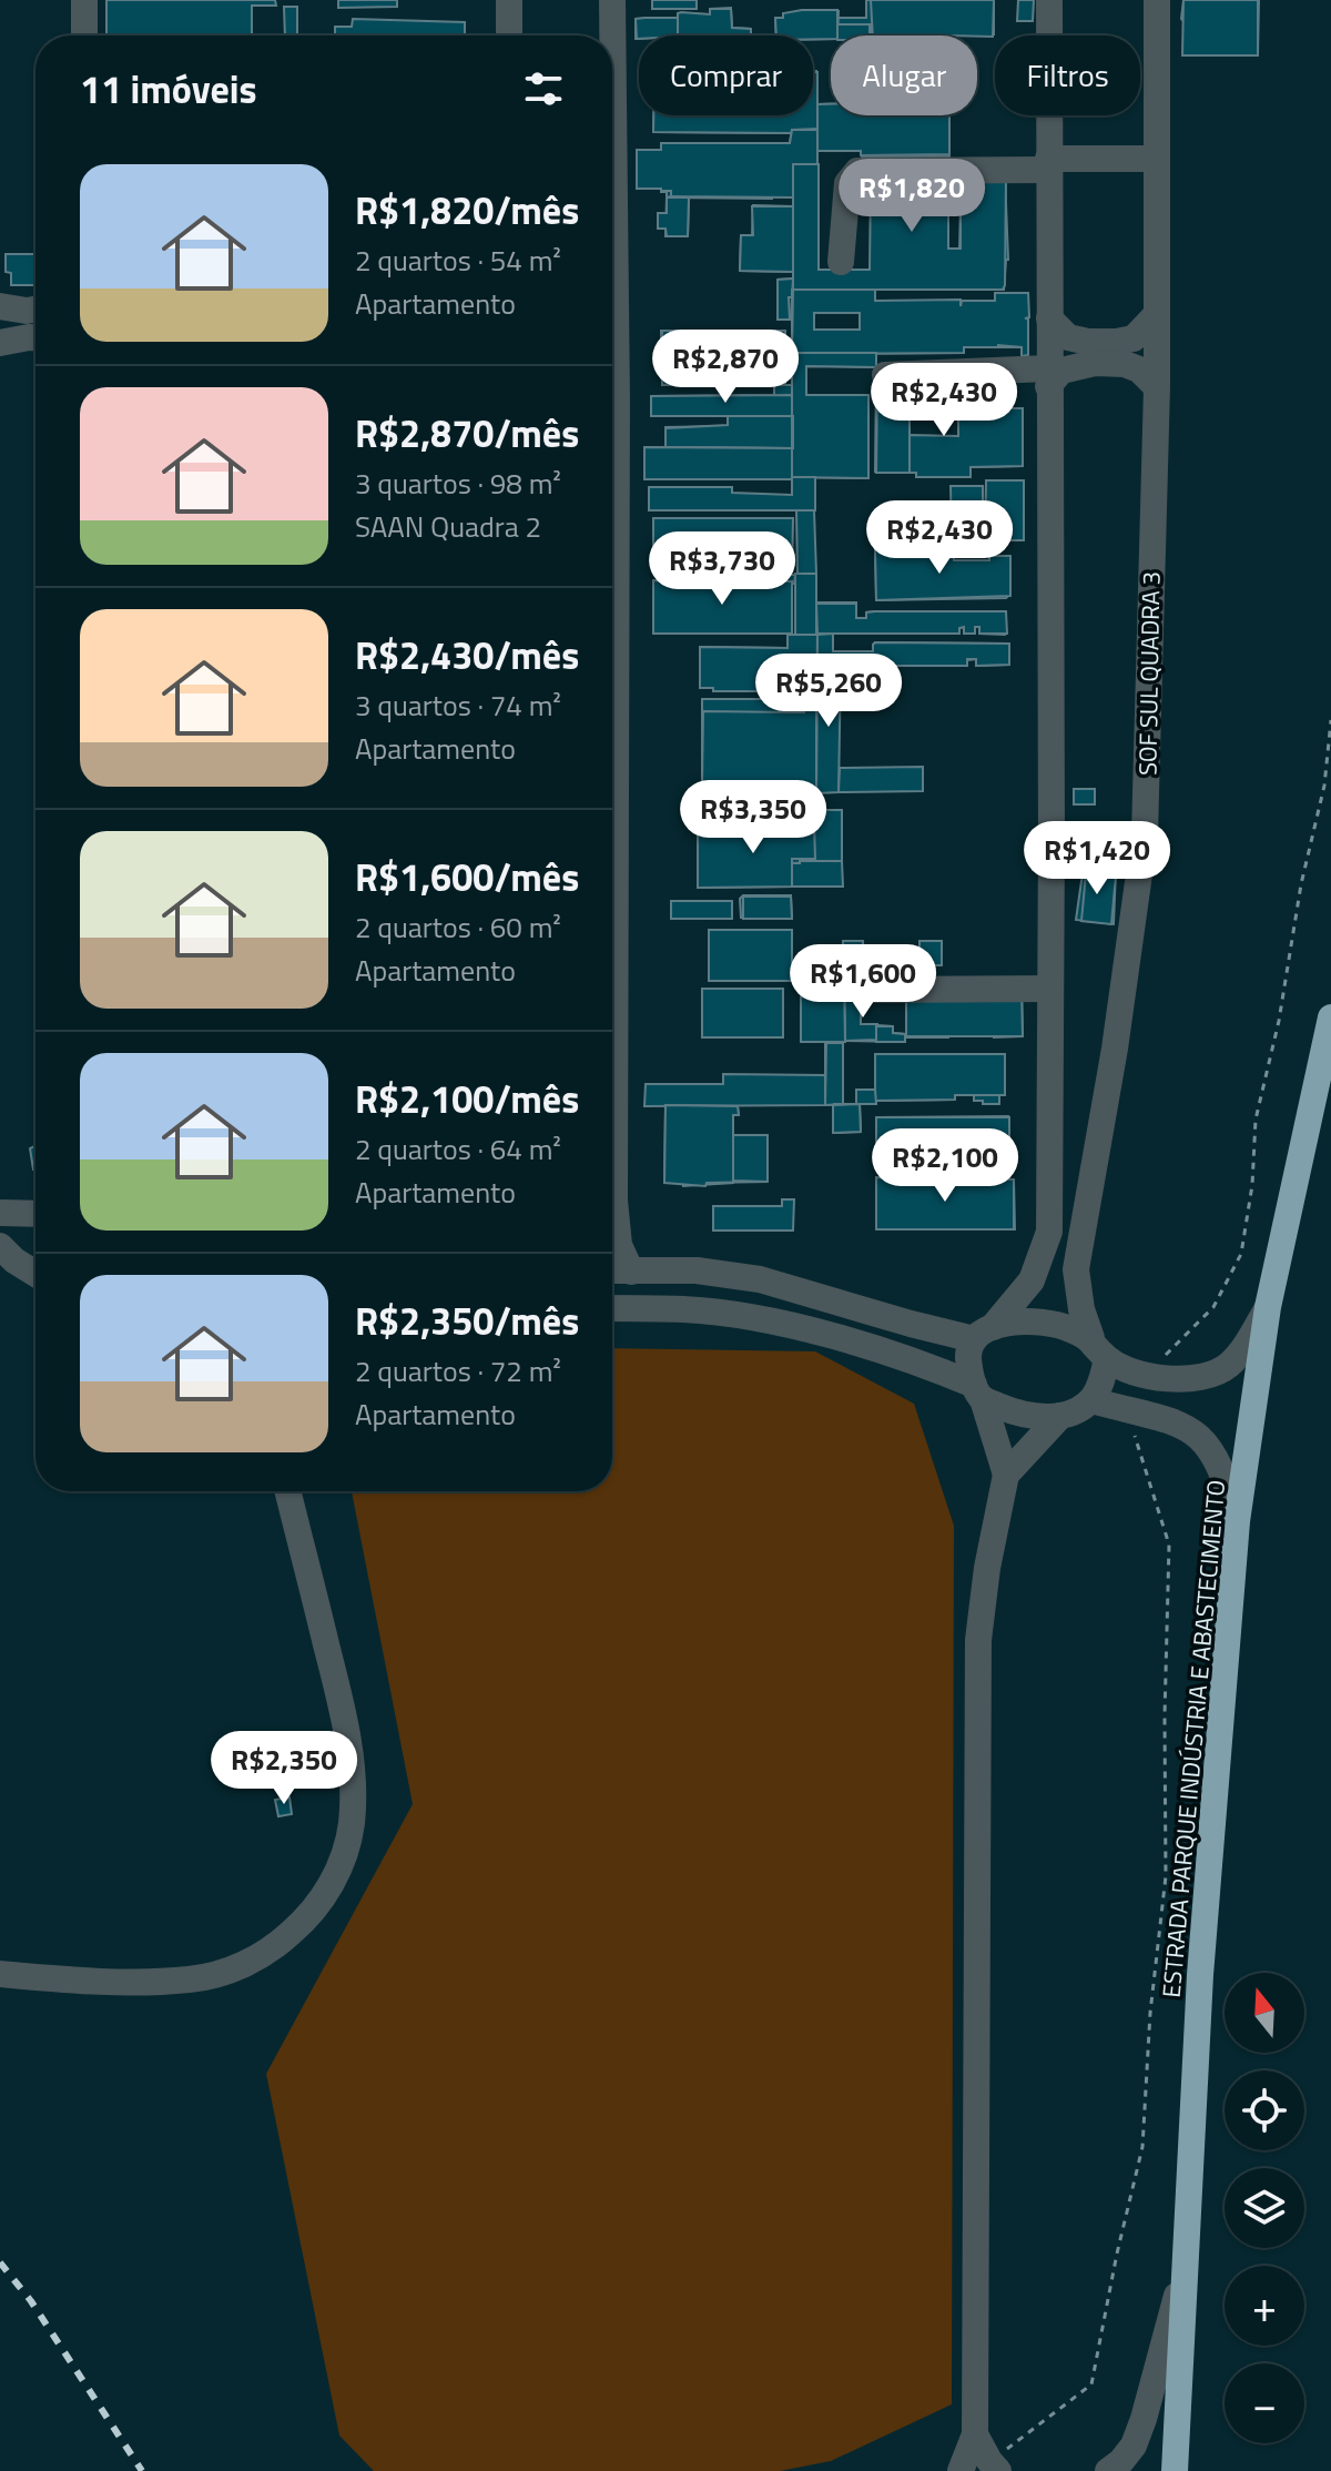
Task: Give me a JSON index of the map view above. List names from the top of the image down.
{
  "streets": {
    "highway": ["ESTRADA PARQUE INDÚSTRIA E ABASTECIMENTO"],
    "street": ["SOF SUL QUADRA 3"]
  },
  "north": "top",
  "page": {
    "chip": ["Comprar", "Alugar", "Filtros"],
    "heading": "11 imóveis",
    "list": [
      {
        "name": "R$1,820/mês",
        "note": "2 quartos · 54 m² · Apartamento"
      },
      {
        "name": "R$2,870/mês",
        "note": "3 quartos · 98 m² · SAAN Quadra 2"
      },
      {
        "name": "R$2,430/mês",
        "note": "3 quartos · 74 m² · Apartamento"
      },
      {
        "name": "R$1,600/mês",
        "note": "2 quartos · 60 m² · Apartamento"
      },
      {
        "name": "R$2,100/mês",
        "note": "2 quartos · 64 m² · Apartamento"
      },
      {
        "name": "R$2,350/mês",
        "note": "2 quartos · 72 m² · Apartamento"
      }
    ],
    "price": [
      "R$1,820",
      "R$2,870",
      "R$2,430",
      "R$2,430",
      "R$3,730",
      "R$5,260",
      "R$3,350",
      "R$1,420",
      "R$1,600",
      "R$2,100",
      "R$2,350"
    ],
    "map_buttons": ["+", "−"]
  }
}
